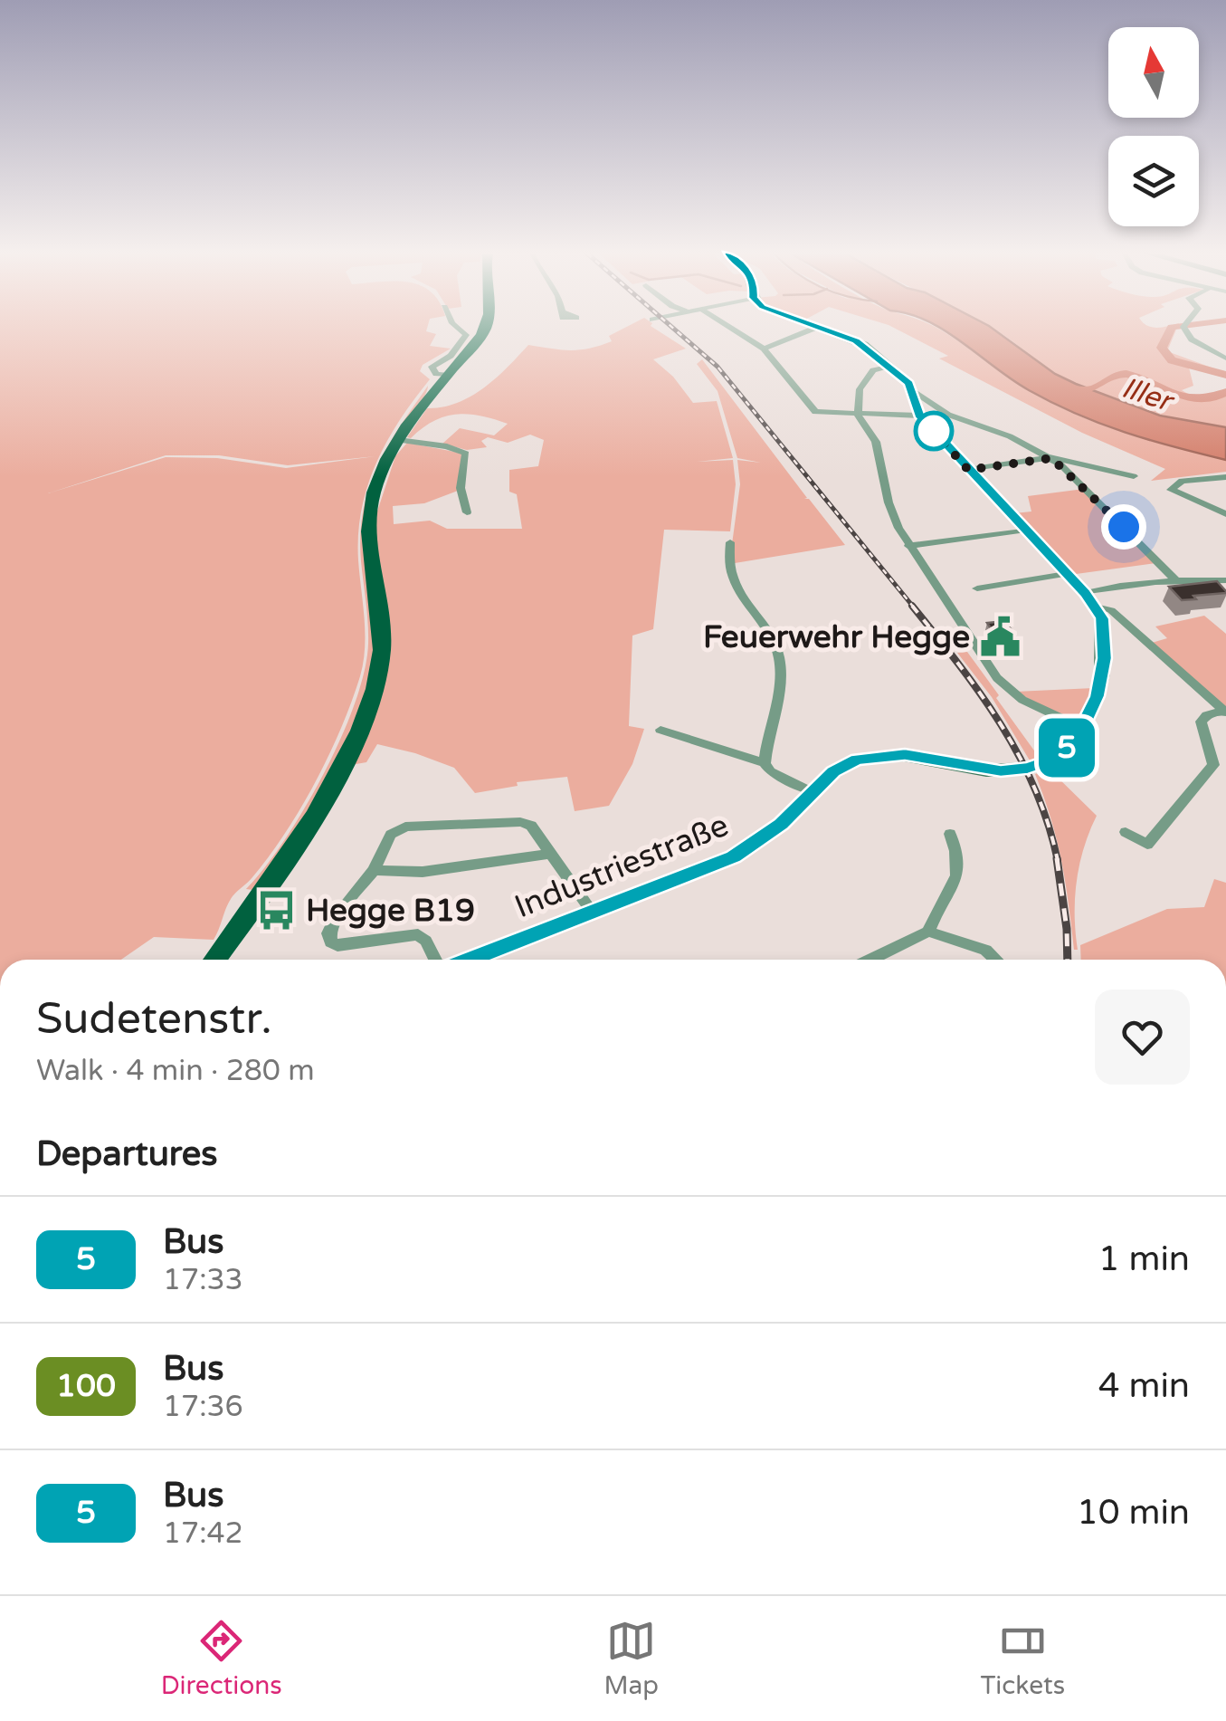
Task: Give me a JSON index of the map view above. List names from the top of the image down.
{
  "streets": {
    "street": ["Industriestraße"]
  },
  "water": ["Iller"],
  "places": {
    "public building": ["Feuerwehr Hegge"],
    "bus stop": ["Hegge B19"]
  },
  "lines": ["bus line 5"],
  "north": "top",
  "page": {
    "on_map": "5",
    "heading": [
      ["Sudetenstr.", "Walk · 4 min · 280 m"],
      "Departures"
    ],
    "list": [
      {
        "mark": "5",
        "name": "Bus",
        "note": "17:33",
        "value": "1 min"
      },
      {
        "mark": "100",
        "name": "Bus",
        "note": "17:36",
        "value": "4 min"
      },
      {
        "mark": "5",
        "name": "Bus",
        "note": "17:42",
        "value": "10 min"
      }
    ],
    "tabs": ["Directions", "Map", "Tickets"]
  }
}
